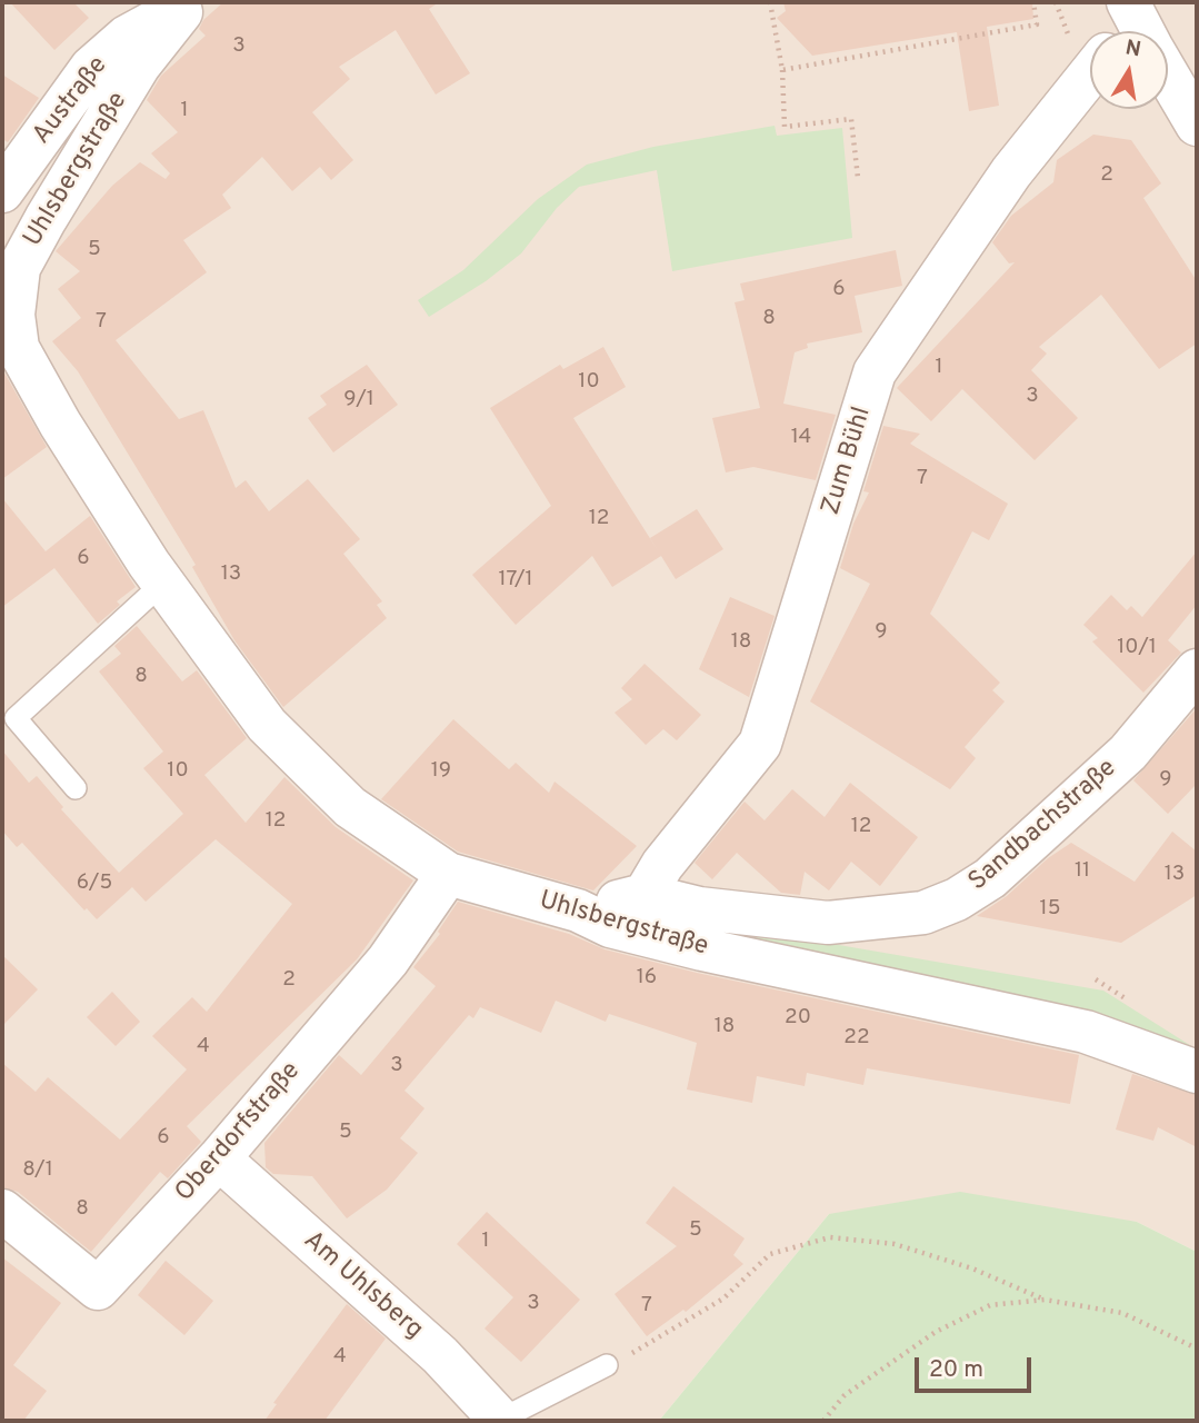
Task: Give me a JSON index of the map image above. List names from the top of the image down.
{
  "streets": {
    "street": [
      "Austraße",
      "Uhlsbergstraße",
      "Zum Bühl",
      "Sandbachstraße",
      "Oberdorfstraße",
      "Am Uhlsberg"
    ]
  },
  "crossings": [
    ["Austraße", "Uhlsbergstraße"],
    ["Uhlsbergstraße", "Sandbachstraße"],
    ["Uhlsbergstraße", "Oberdorfstraße"],
    ["Zum Bühl", "Sandbachstraße"],
    ["Oberdorfstraße", "Am Uhlsberg"]
  ],
  "house_numbers": [
    "3",
    "1",
    "2",
    "5",
    "6",
    "8",
    "7",
    "1",
    "10",
    "3",
    "9/1",
    "14",
    "7",
    "12",
    "6",
    "13",
    "17/1",
    "9",
    "18",
    "10/1",
    "8",
    "10",
    "19",
    "9",
    "12",
    "12",
    "11",
    "13",
    "6/5",
    "15",
    "16",
    "2",
    "20",
    "18",
    "22",
    "4",
    "3",
    "5",
    "6",
    "8/1",
    "8",
    "5",
    "1",
    "3",
    "7",
    "4"
  ],
  "scale_bar": "20 m",
  "north": "top"
}
